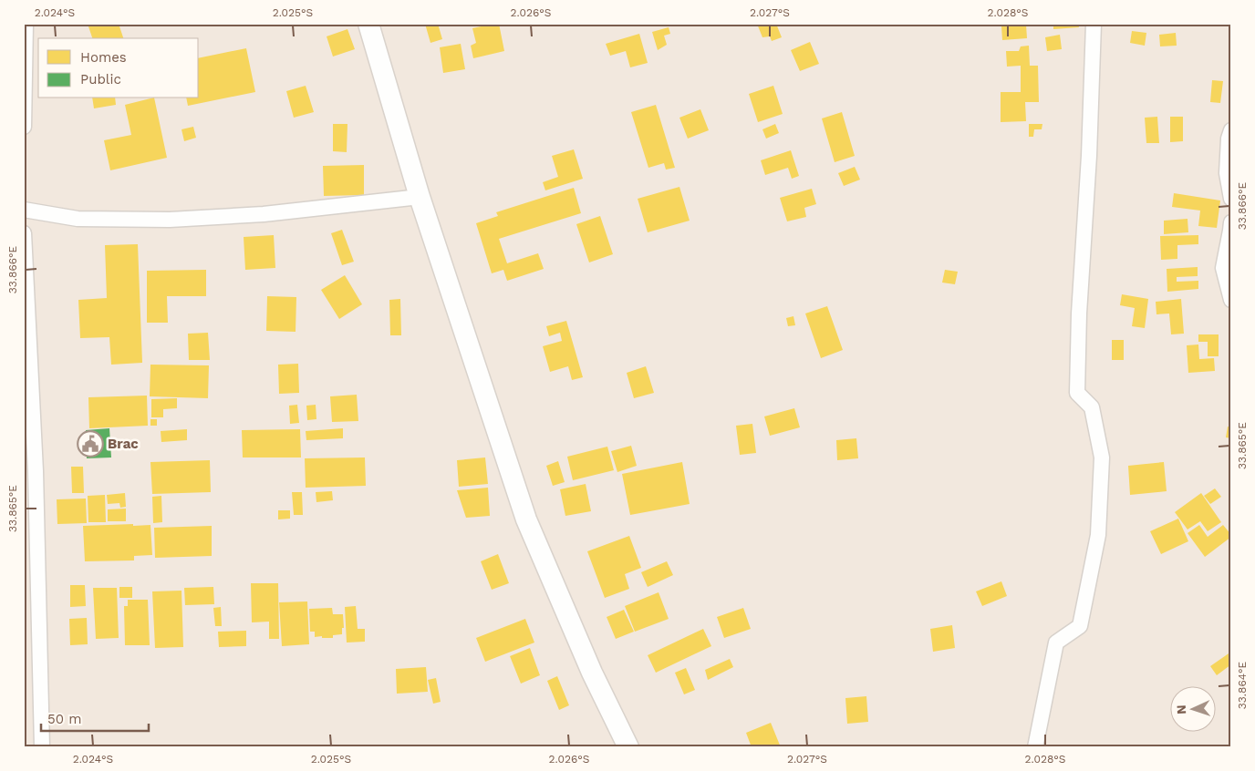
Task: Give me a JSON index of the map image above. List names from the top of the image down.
{
  "places": {
    "public building": ["Brac"]
  },
  "legend": ["Homes", "Public"],
  "scale_bar": "50 m",
  "north": "left",
  "coordinates": [
    "2.024°S",
    "2.025°S",
    "2.026°S",
    "2.027°S",
    "2.028°S",
    "33.866°E",
    "33.865°E",
    "33.864°E"
  ]
}
